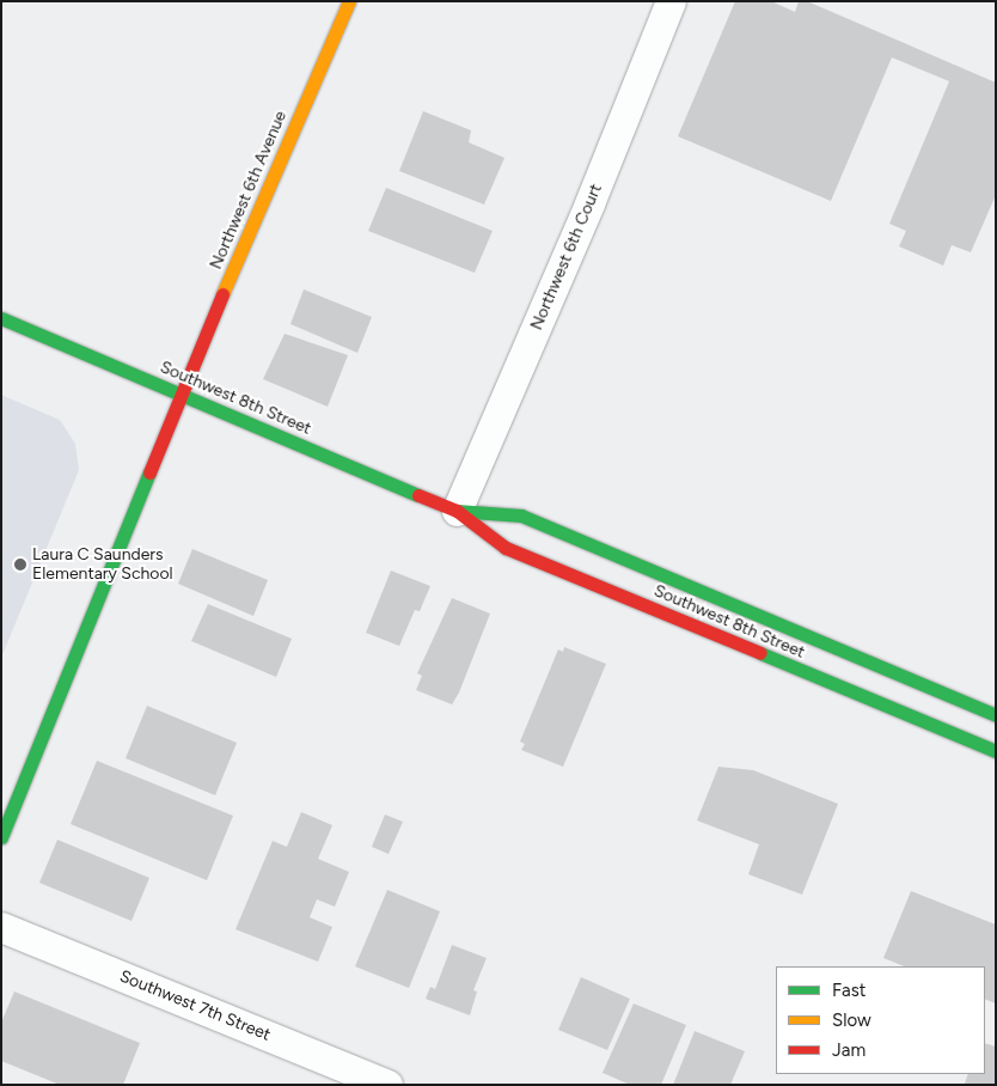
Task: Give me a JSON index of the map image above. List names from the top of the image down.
{
  "streets": {
    "street": [
      "Northwest 6th Avenue",
      "Northwest 6th Court",
      "Southwest 8th Street",
      "Southwest 7th Street"
    ]
  },
  "crossings": [
    ["Northwest 6th Avenue", "Southwest 8th Street"],
    ["Northwest 6th Court", "Southwest 8th Street"]
  ],
  "places": ["Laura C Saunders Elementary School"],
  "legend": ["Fast", "Slow", "Jam"]
}
